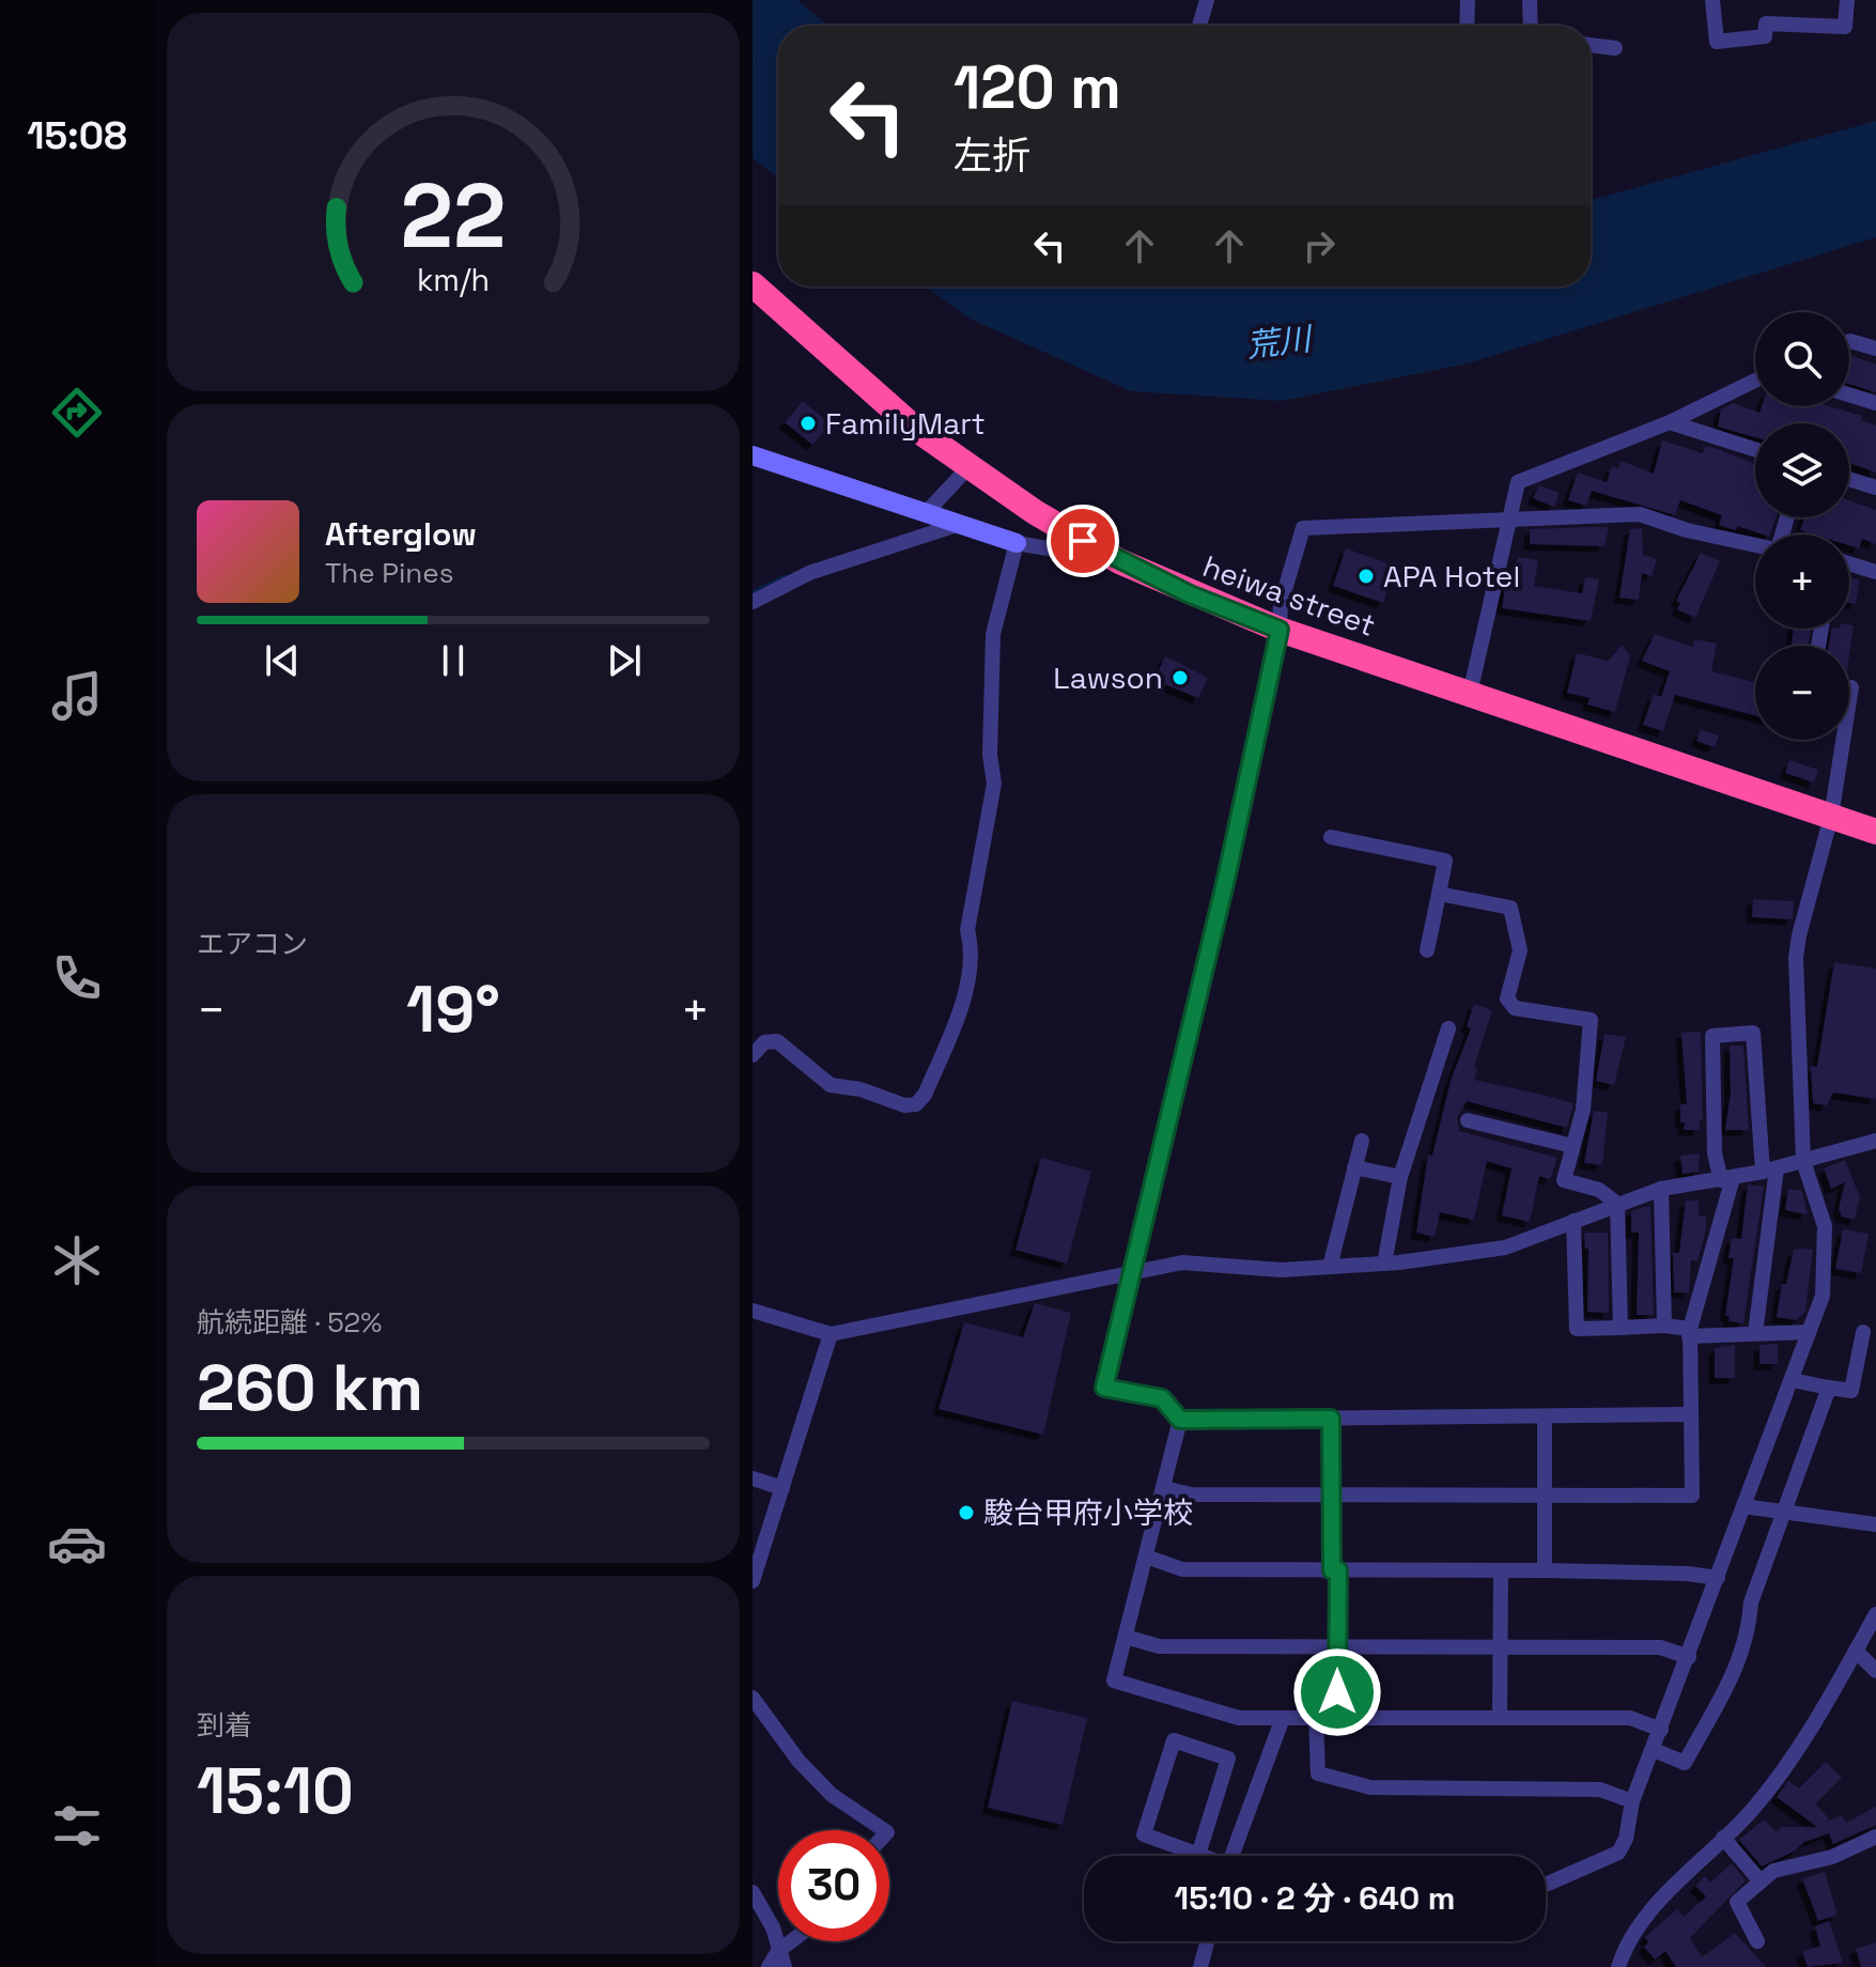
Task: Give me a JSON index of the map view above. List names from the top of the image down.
{
  "streets": {
    "highway": ["heiwa street"]
  },
  "water": ["荒川"],
  "places": [
    "FamilyMart",
    "APA Hotel",
    "Lawson",
    "駿台甲府小学校"
  ],
  "page": {
    "tabs": "15:08",
    "turn": ["120 m", "左折"],
    "map_buttons": ["+", "−"],
    "song": ["Afterglow", "The Pines"],
    "tile": [
      "エアコン",
      ["航続距離 · 52%", "260 km"],
      ["到着", "15:10"]
    ],
    "heat": ["−", "19°", "+"],
    "limit": "30",
    "trip": "15:10 · 2 分 · 640 m",
    "gauge": ["22", "km/h"]
  }
}
